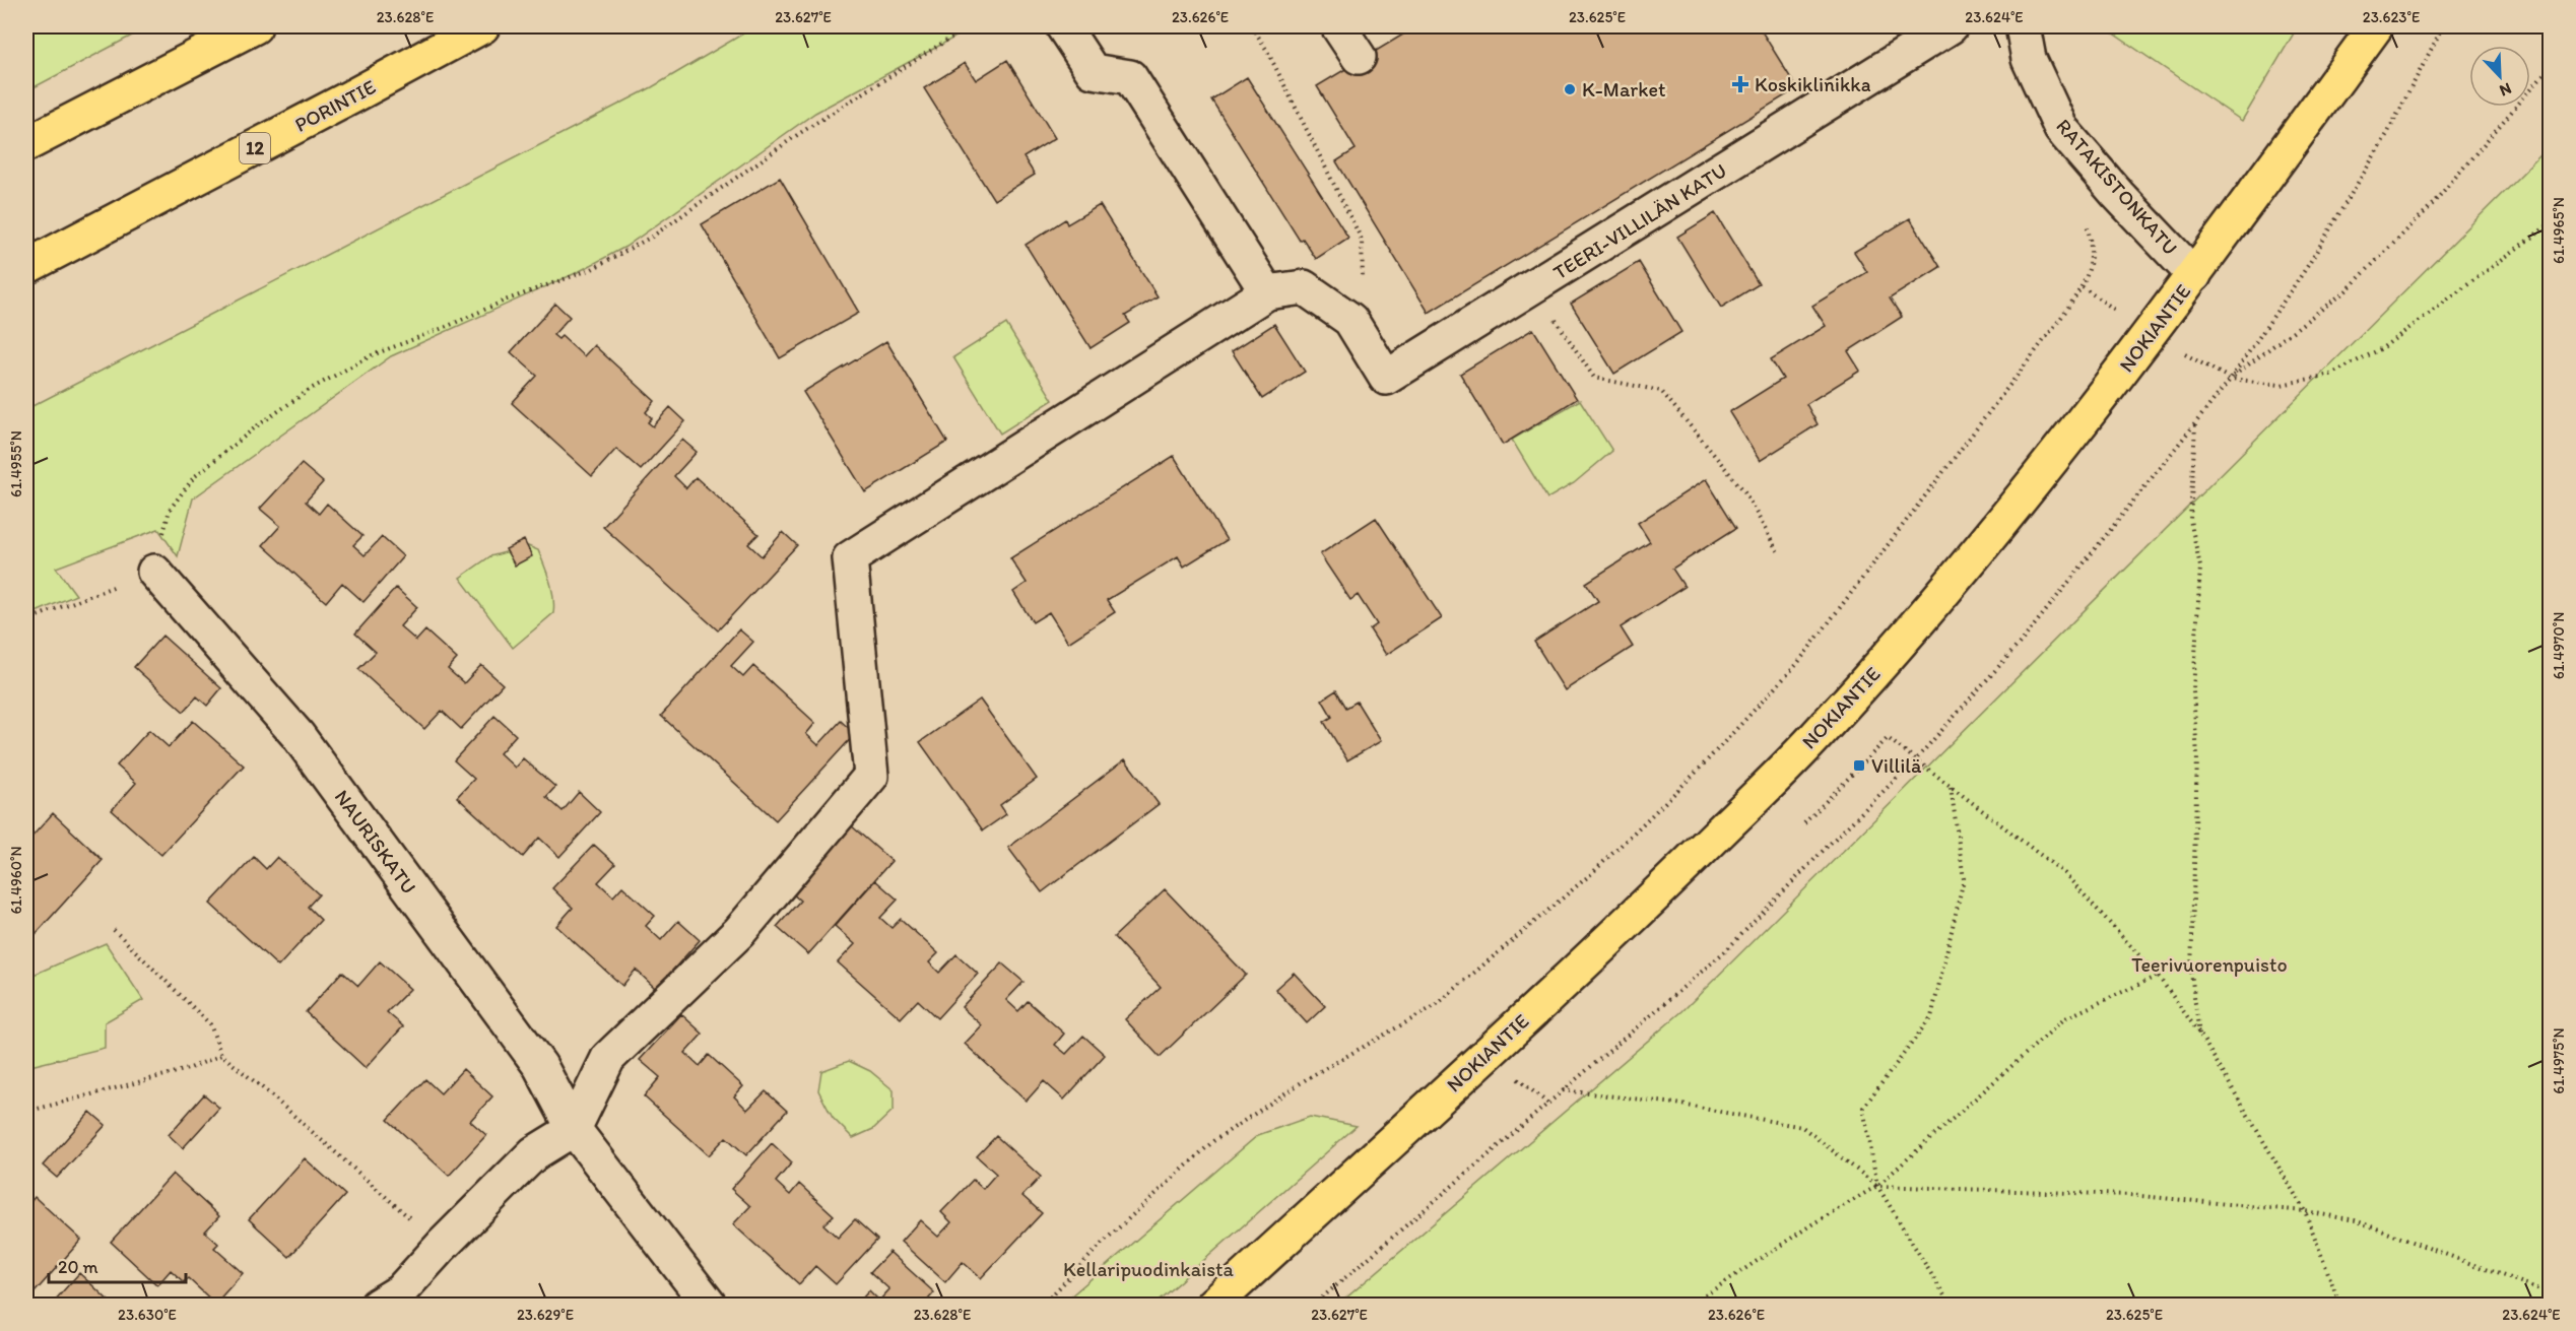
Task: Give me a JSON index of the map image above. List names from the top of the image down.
{
  "streets": {
    "main road": ["PORINTIE", "12", "NOKIANTIE"],
    "street": ["RATAKISTONKATU", "TEERI-VILLILÄN KATU", "NAURISKATU"]
  },
  "crossings": [
    ["RATAKISTONKATU", "NOKIANTIE"]
  ],
  "parks": ["Teerivuorenpuisto", "Kellaripuodinkaista"],
  "places": {
    "health": ["Koskiklinikka"],
    "other": ["K-Market"],
    "transit": ["Villilä"]
  },
  "scale_bar": "20 m",
  "north": "bottom right",
  "coordinates": [
    "23.628°E",
    "23.627°E",
    "23.626°E",
    "23.625°E",
    "23.624°E",
    "23.623°E",
    "61.4965°N",
    "61.4955°N",
    "61.4970°N",
    "61.4960°N",
    "61.4975°N",
    "23.630°E",
    "23.629°E"
  ]
}
